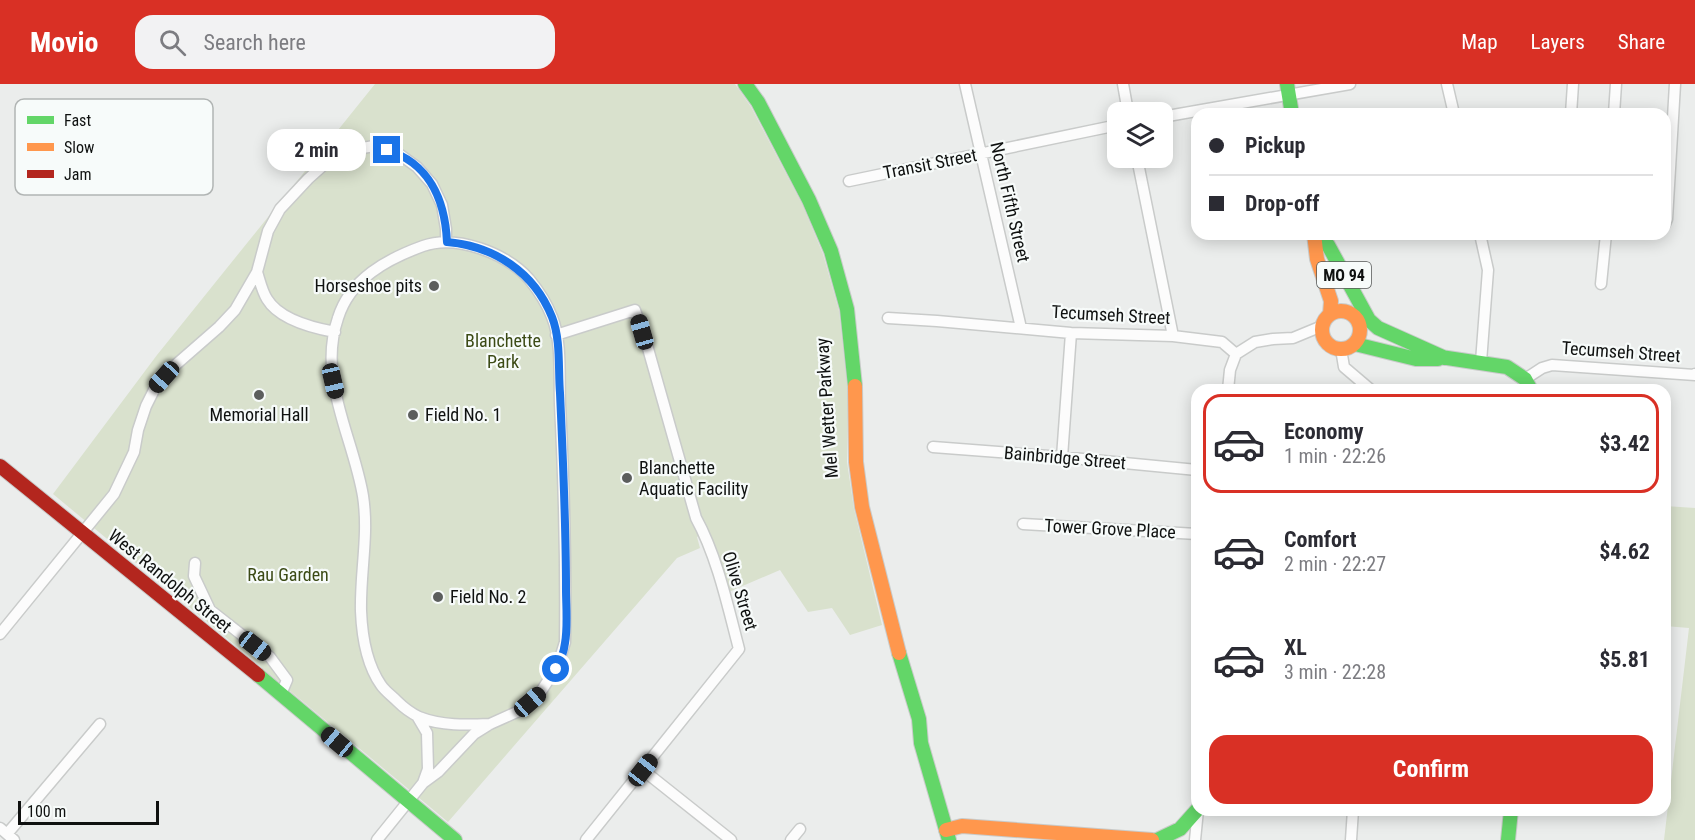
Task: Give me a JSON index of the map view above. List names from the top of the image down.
{
  "streets": {
    "main road": [
      "MO 94",
      "Tecumseh Street",
      "Mel Wetter Parkway",
      "West Randolph Street"
    ],
    "street": [
      "Transit Street",
      "North Fifth Street",
      "Bainbridge Street",
      "Tower Grove Place",
      "Olive Street"
    ]
  },
  "crossings": [
    ["Transit Street", "North Fifth Street"],
    ["North Fifth Street", "Tecumseh Street"],
    ["MO 94", "Tecumseh Street"]
  ],
  "parks": ["Blanchette Park", "Rau Garden"],
  "places": [
    "Horseshoe pits",
    "Memorial Hall",
    "Field No. 1",
    "Blanchette Aquatic Facility",
    "Field No. 2"
  ],
  "legend": ["Fast", "Slow", "Jam"],
  "scale_bar": "100 m",
  "page": {
    "header": "Movio",
    "search": "Search here",
    "nav": ["Map", "Layers", "Share"],
    "banner": ["Pickup", "Drop-off"],
    "bubble": "2 min",
    "list": [
      {
        "name": "Economy",
        "note": "1 min · 22:26",
        "value": "$3.42"
      },
      {
        "name": "Comfort",
        "note": "2 min · 22:27",
        "value": "$4.62"
      },
      {
        "name": "XL",
        "note": "3 min · 22:28",
        "value": "$5.81"
      }
    ],
    "buttons": "Confirm",
    "scale": "100 m"
  }
}
